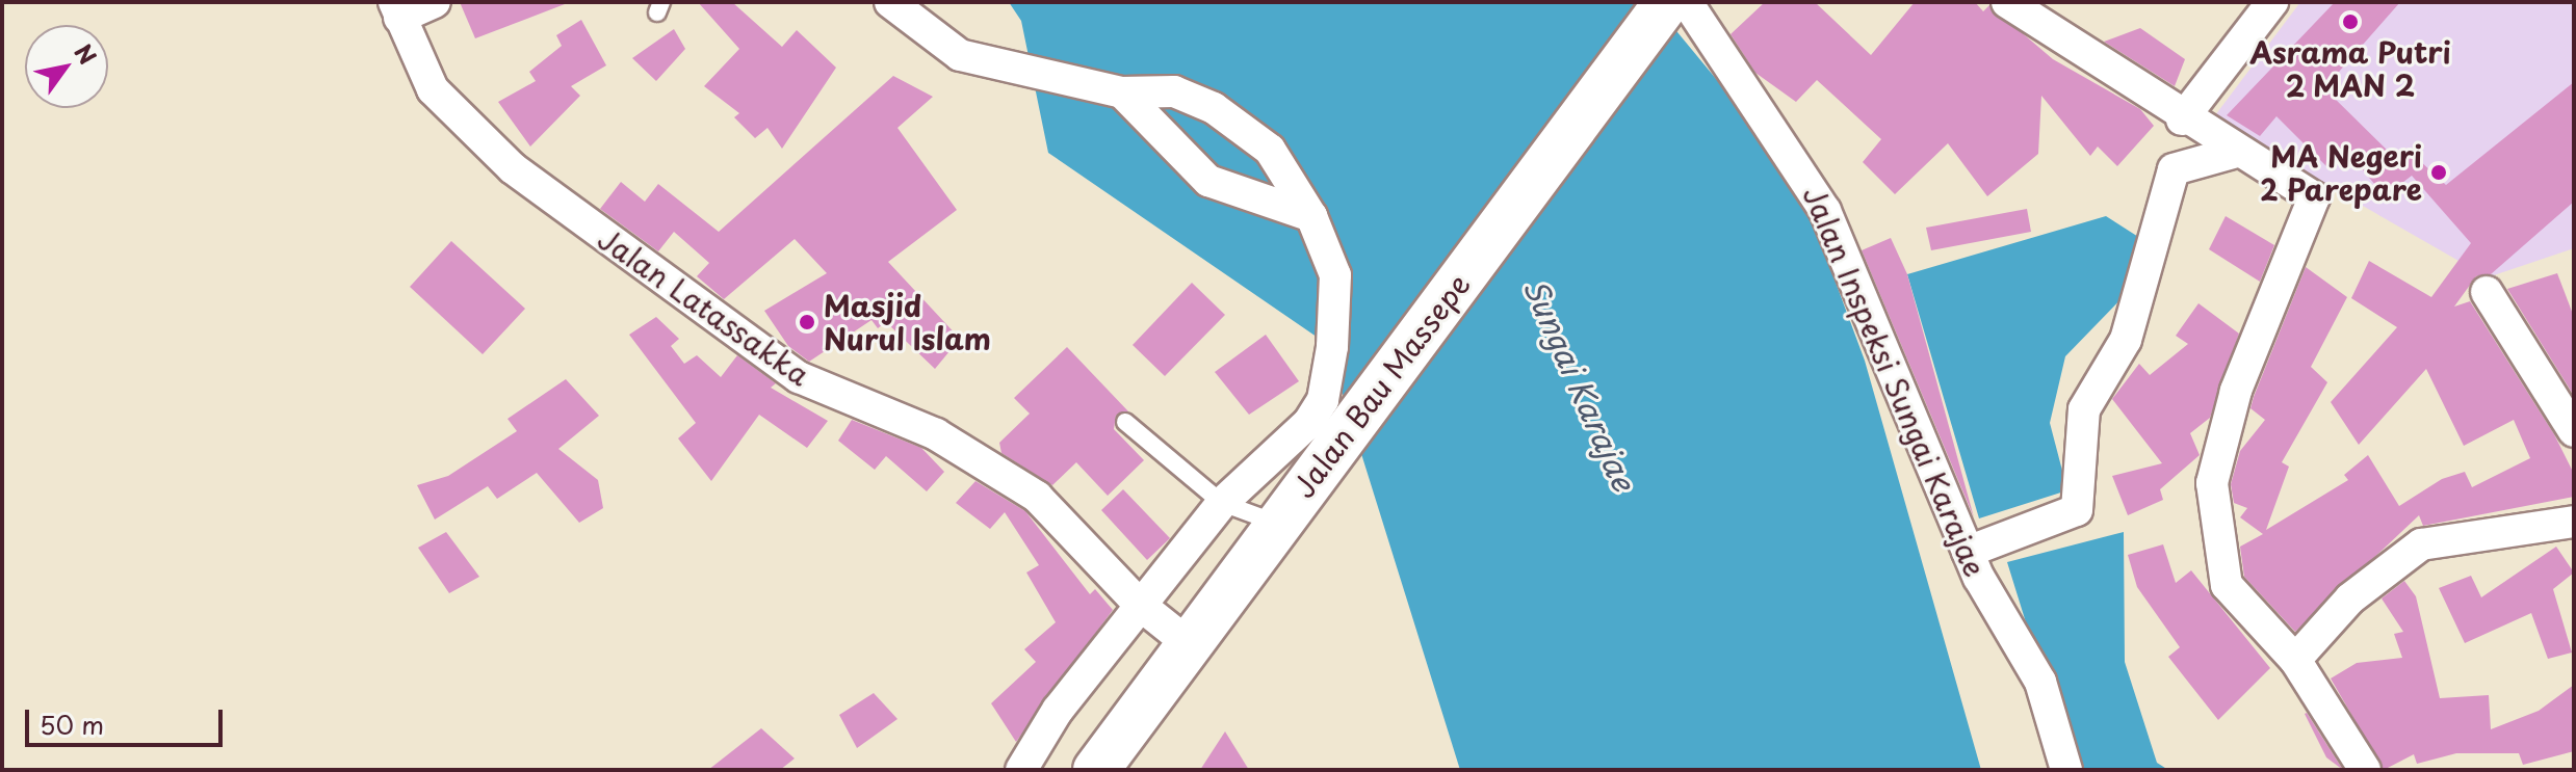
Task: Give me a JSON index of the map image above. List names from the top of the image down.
{
  "streets": {
    "highway": ["Jalan Bau Massepe"],
    "street": ["Jalan Latassakka", "Jalan Inspeksi Sungai Karajae"]
  },
  "crossings": [
    ["Jalan Latassakka", "Jalan Bau Massepe"]
  ],
  "water": ["Sungai Karajae"],
  "places": ["Asrama Putri 2 MAN 2", "MA Negeri 2 Parepare", "Masjid Nurul Islam"],
  "scale_bar": "50 m",
  "north": "top right"
}
